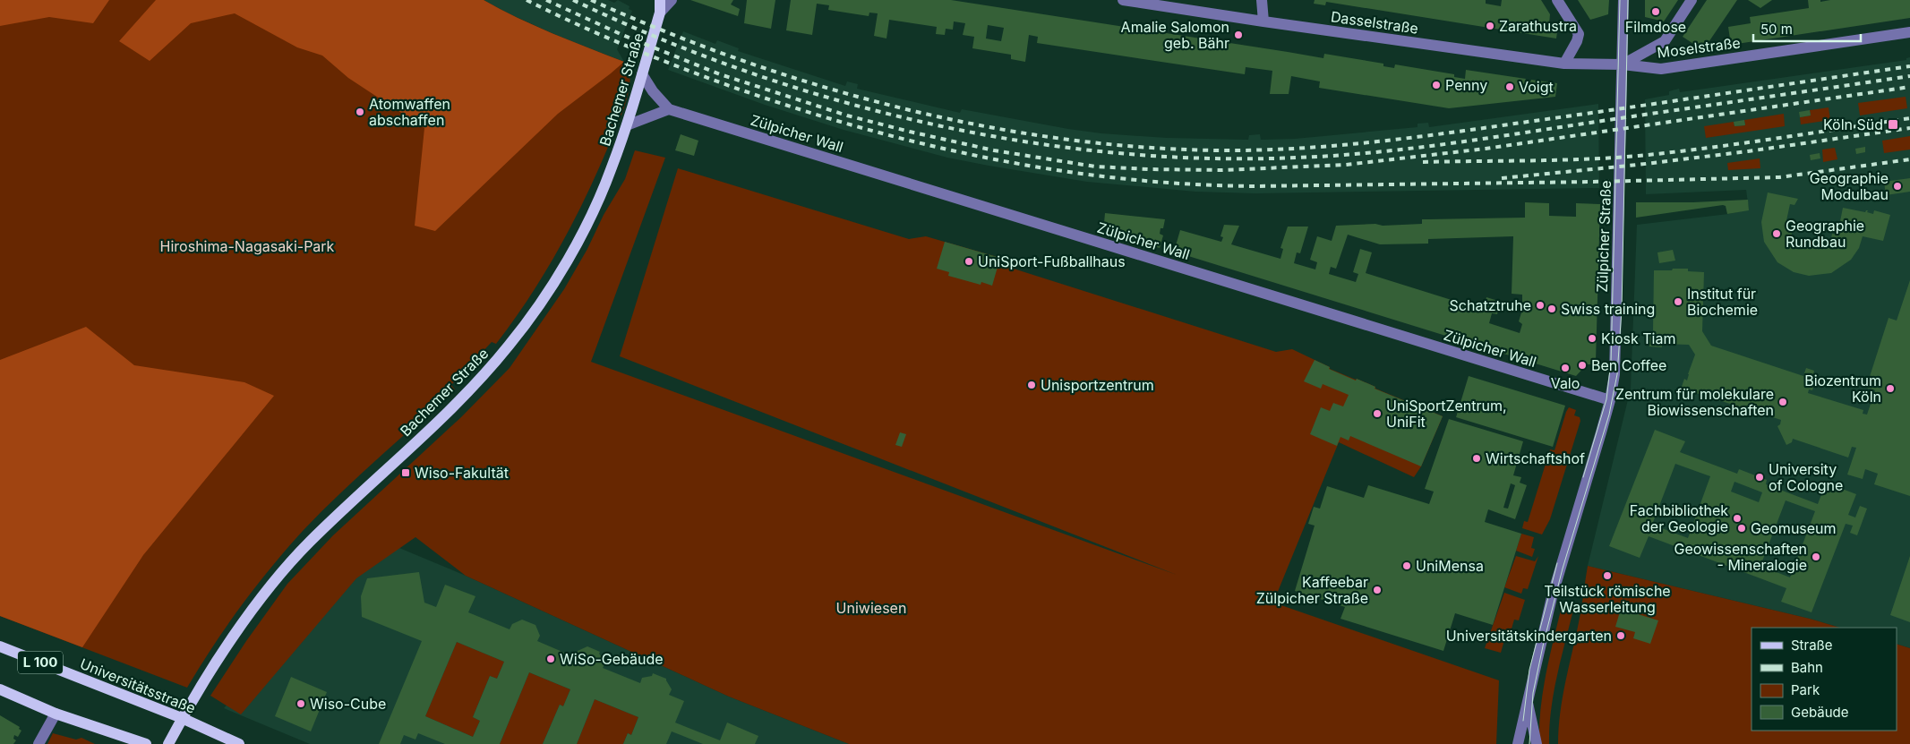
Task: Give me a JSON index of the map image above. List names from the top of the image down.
{
  "streets": {
    "main road": ["Bachemer Straße", "L 100", "Universitätsstraße"],
    "street": [
      "Dasselstraße",
      "Moselstraße",
      "Zülpicher Wall",
      "Zülpicher Straße"
    ]
  },
  "crossings": [
    ["Dasselstraße", "Moselstraße"],
    ["Dasselstraße", "Zülpicher Straße"],
    ["Moselstraße", "Zülpicher Straße"],
    ["Bachemer Straße", "Universitätsstraße"],
    ["Zülpicher Wall", "Zülpicher Straße"]
  ],
  "parks": ["Hiroshima-Nagasaki-Park", "Uniwiesen"],
  "places": {
    "other": [
      "Filmdose",
      "Zarathustra",
      "Amalie Salomon geb. Bähr",
      "Penny",
      "Voigt",
      "Atomwaffen abschaffen",
      "Geographie Modulbau",
      "Geographie Rundbau",
      "UniSport-Fußballhaus",
      "Institut für Biochemie",
      "Schatztruhe",
      "Swiss training",
      "Kiosk Tiam",
      "Ben Coffee",
      "Valo",
      "Unisportzentrum",
      "Biozentrum Köln",
      "Zentrum für molekulare Biowissenschaften",
      "UniSportZentrum, UniFit",
      "Wirtschaftshof",
      "University of Cologne",
      "Fachbibliothek der Geologie",
      "Geomuseum",
      "Geowissenschaften - Mineralogie",
      "UniMensa",
      "Teilstück römische Wasserleitung",
      "Kaffeebar Zülpicher Straße",
      "Universitätskindergarten",
      "WiSo-Gebäude",
      "Wiso-Cube"
    ],
    "transit": ["Köln Süd", "Wiso-Fakultät"]
  },
  "legend": [
    "Straße",
    "Bahn",
    "Park",
    "Gebäude"
  ],
  "scale_bar": "50 m"
}
